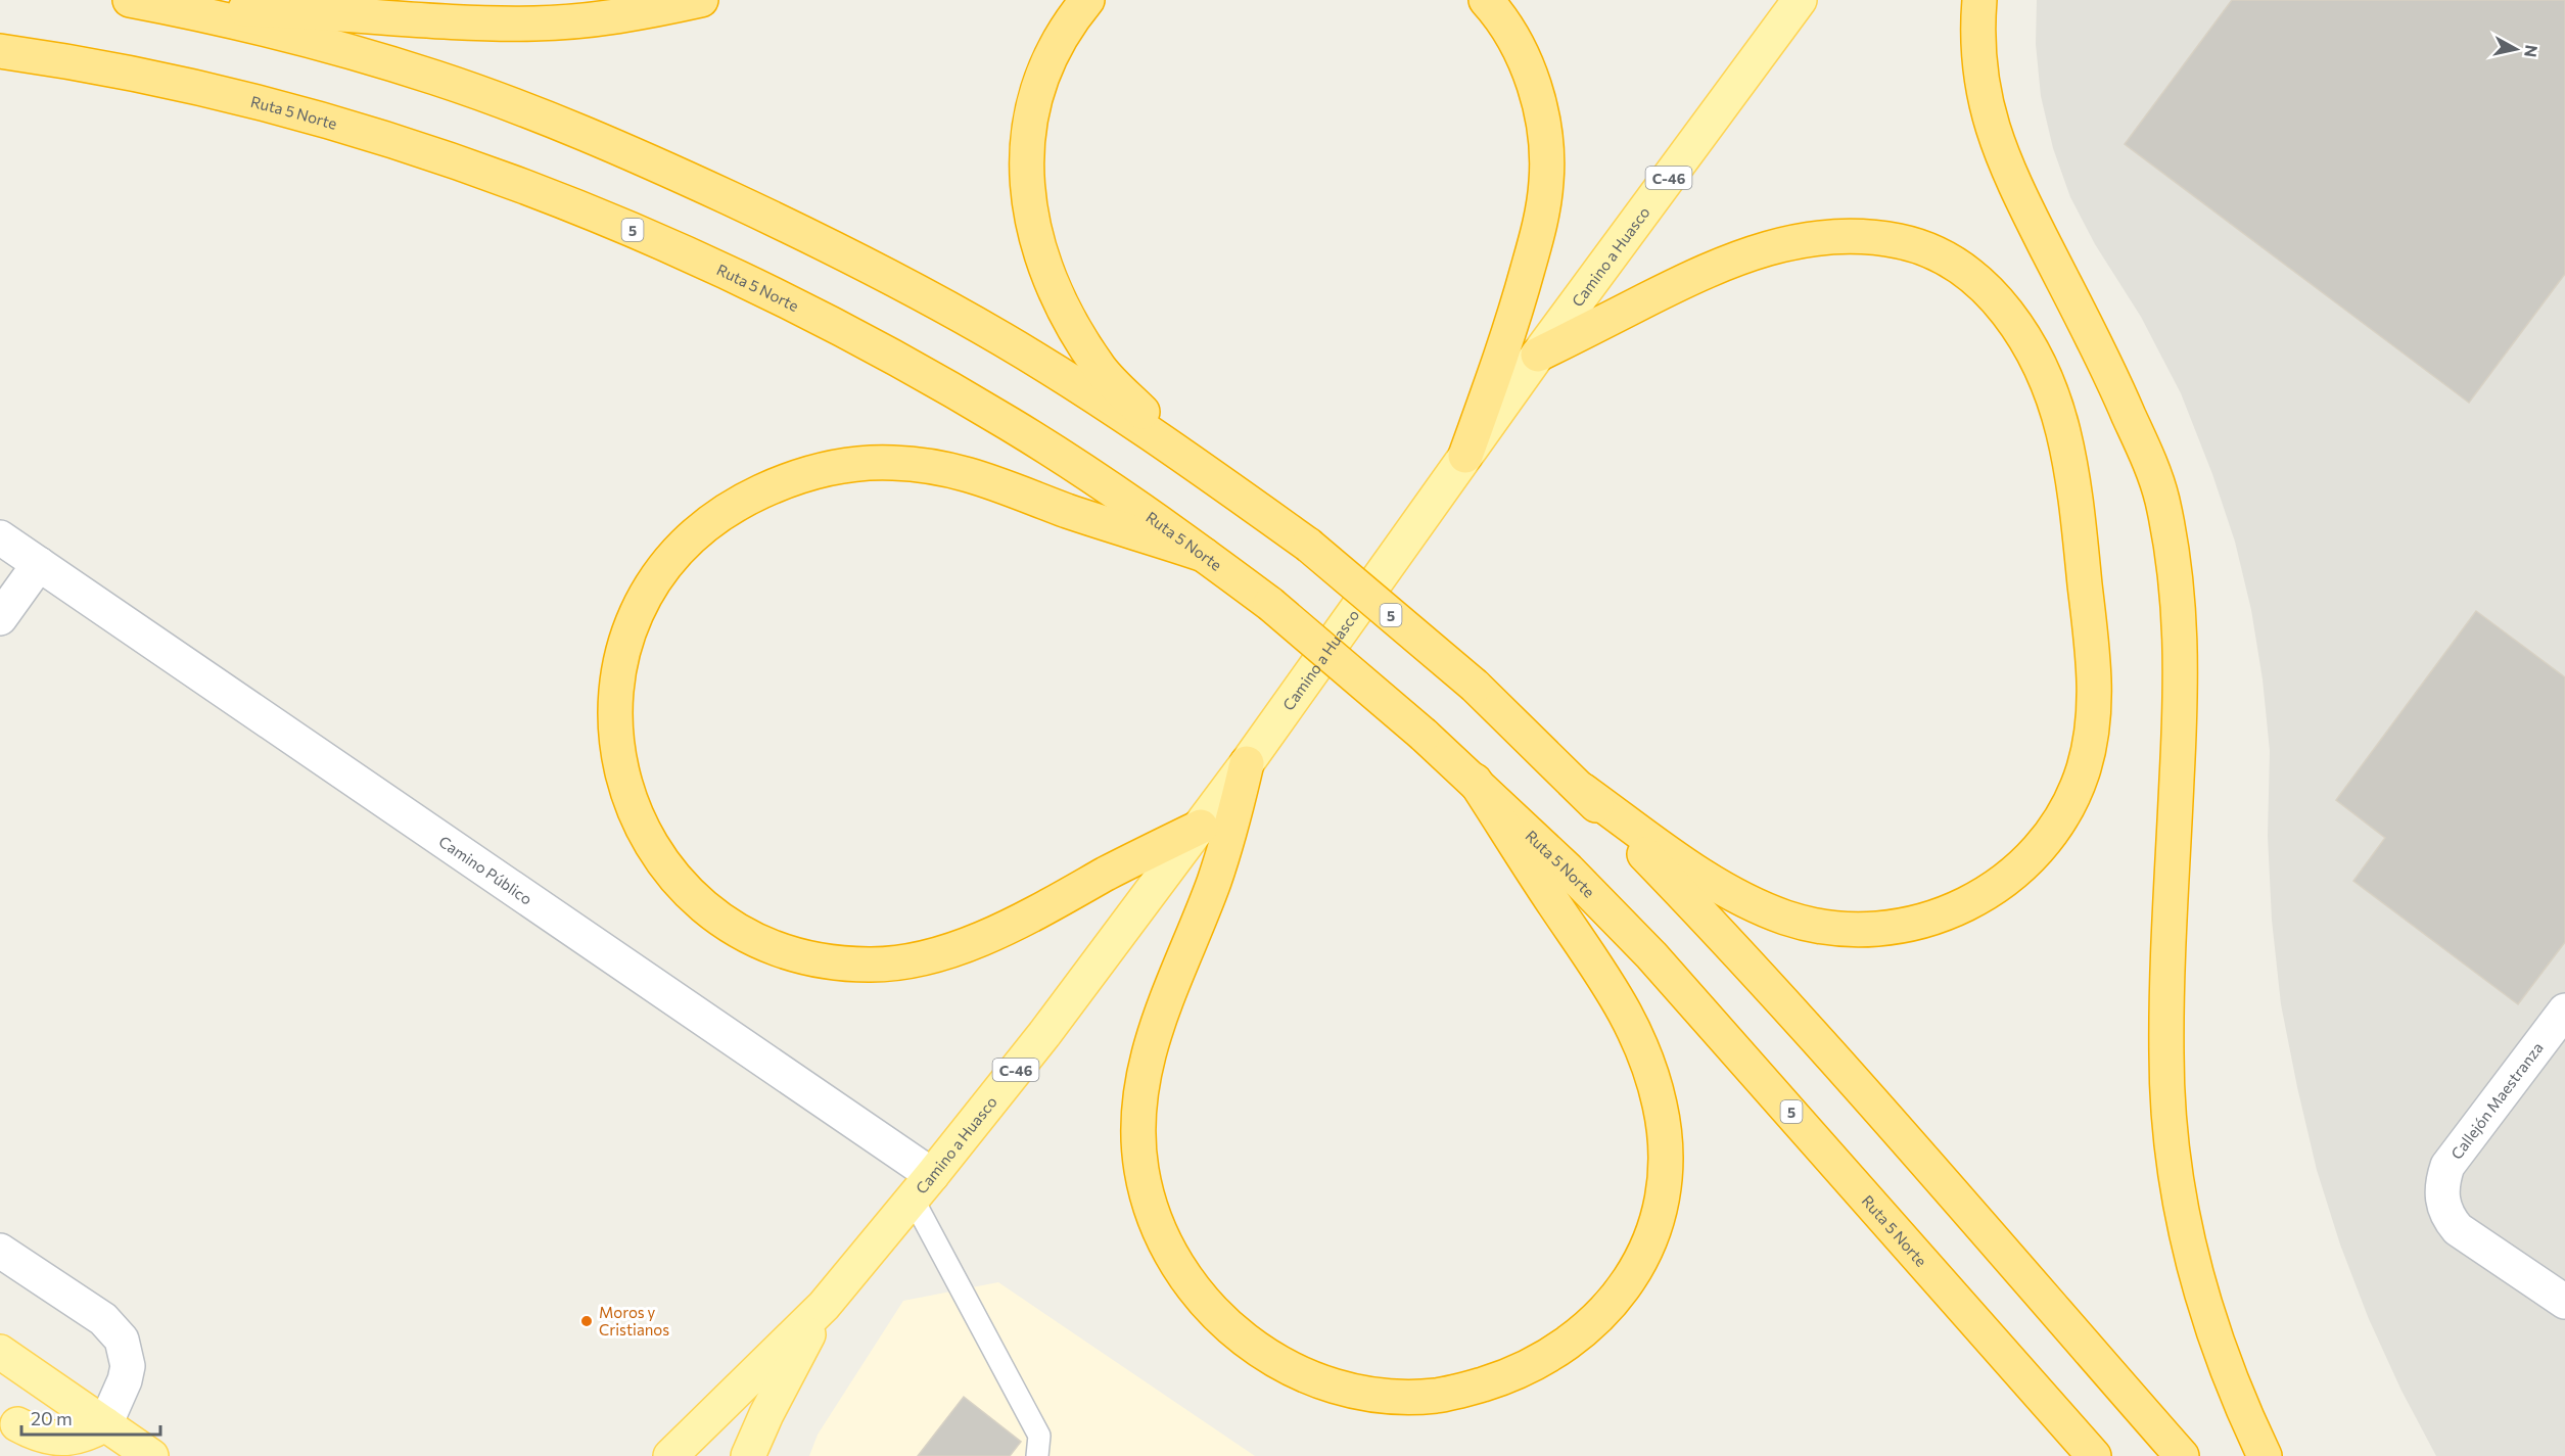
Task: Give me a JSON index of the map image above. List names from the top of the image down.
{
  "streets": {
    "highway": ["Ruta 5 Norte", "5"],
    "main road": ["C-46", "Camino a Huasco"],
    "street": ["Camino Público", "Callejón Maestranza"]
  },
  "crossings": [
    ["Camino a Huasco", "Camino Público"]
  ],
  "places": ["Moros y Cristianos"],
  "scale_bar": "20 m",
  "north": "right"
}
